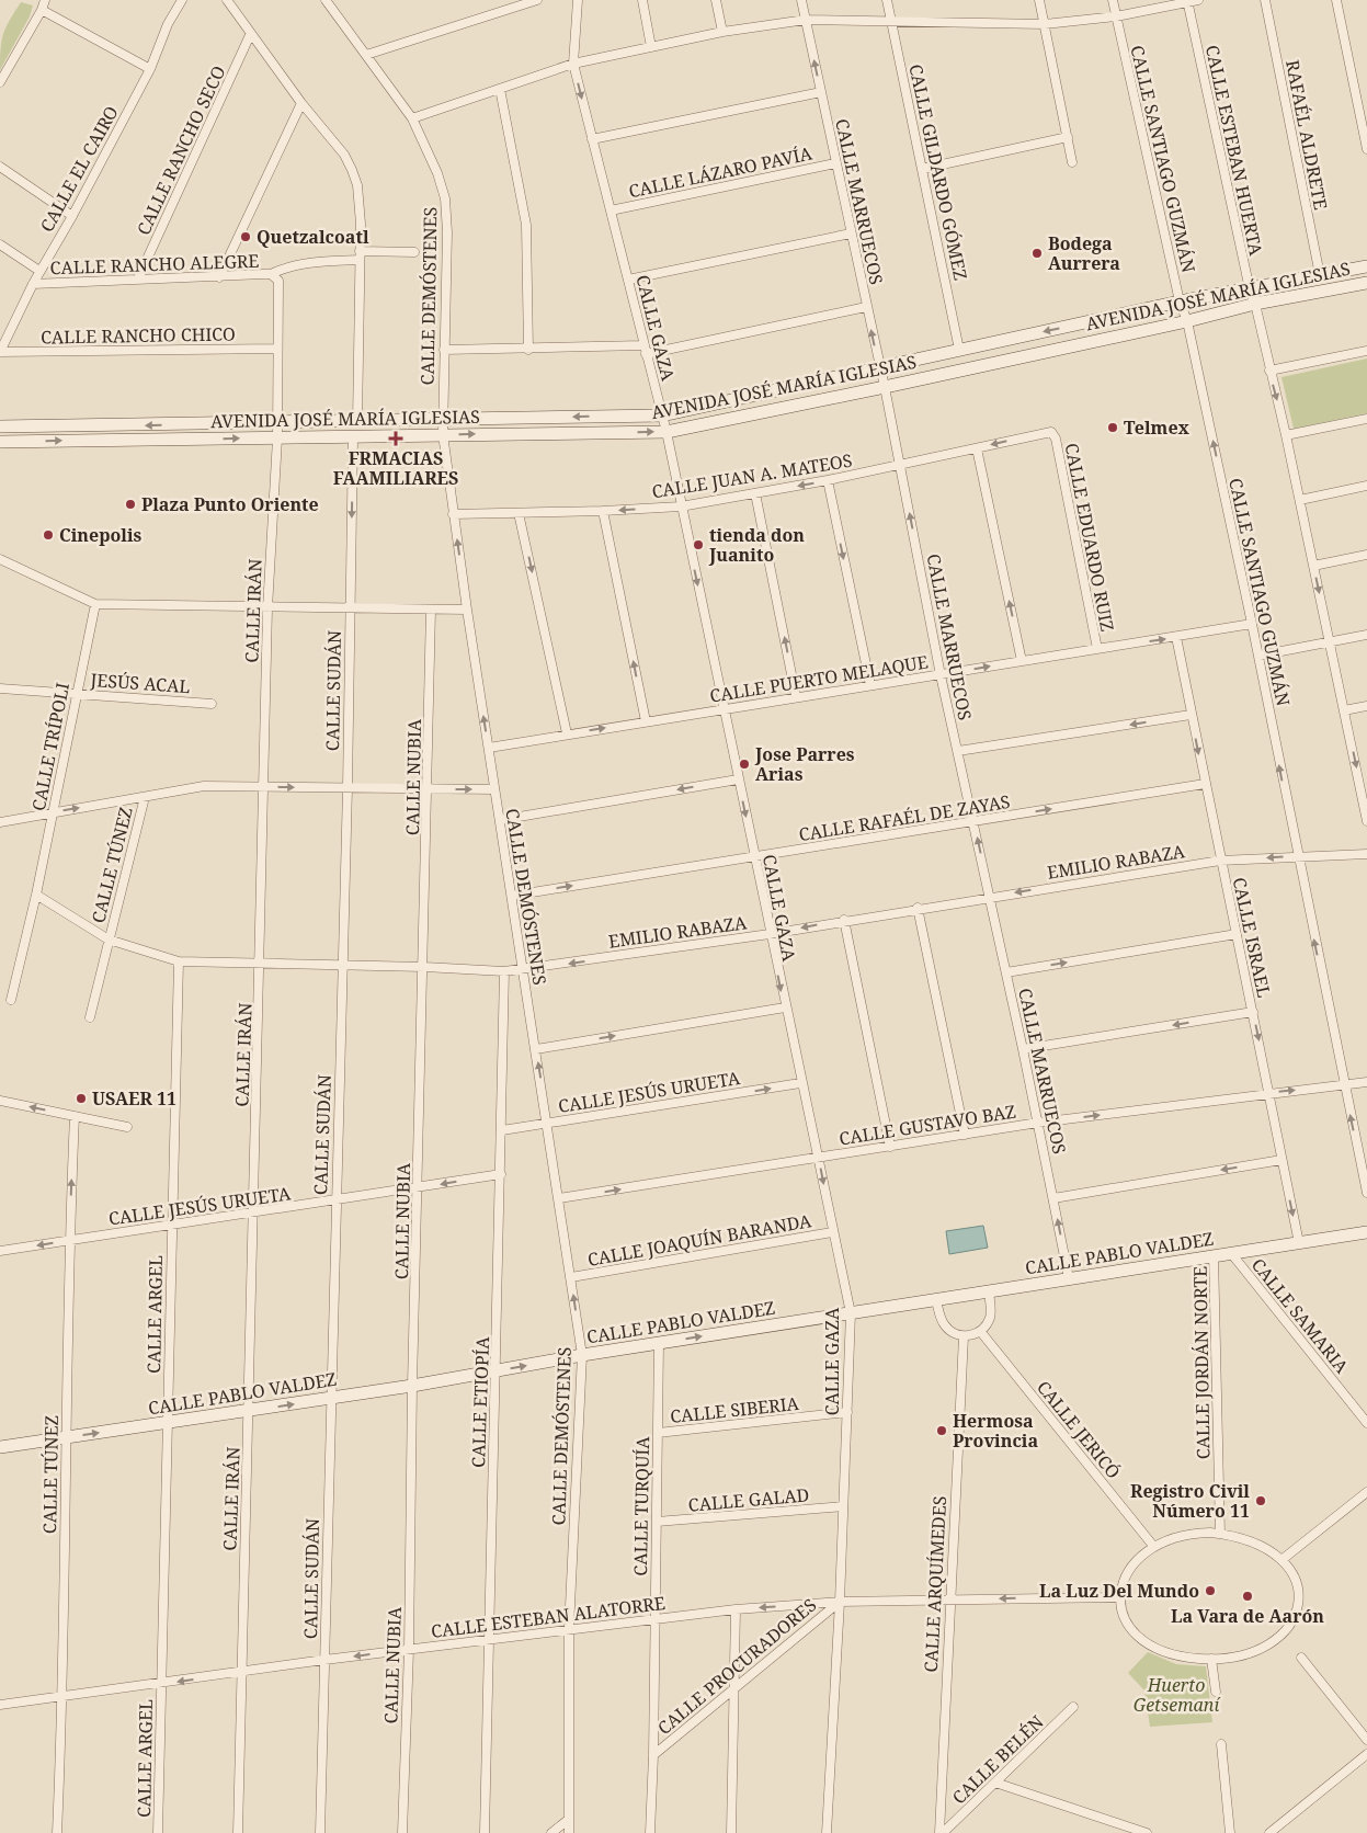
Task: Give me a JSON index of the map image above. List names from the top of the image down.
{
  "streets": {
    "main road": ["AVENIDA JOSÉ MARÍA IGLESIAS", "CALLE PABLO VALDEZ"],
    "street": [
      "RAFAÉL ALDRETE",
      "CALLE RANCHO SECO",
      "CALLE ESTEBAN HUERTA",
      "CALLE SANTIAGO GUZMÁN",
      "CALLE EL CAIRO",
      "CALLE LÁZARO PAVÍA",
      "CALLE GILDARDO GÓMEZ",
      "CALLE MARRUECOS",
      "CALLE RANCHO ALEGRE",
      "CALLE DEMÓSTENES",
      "CALLE GAZA",
      "CALLE RANCHO CHICO",
      "CALLE JUAN A. MATEOS",
      "CALLE EDUARDO RUIZ",
      "CALLE IRÁN",
      "CALLE PUERTO MELAQUE",
      "JESÚS ACAL",
      "CALLE SUDÁN",
      "CALLE TRÍPOLI",
      "CALLE NUBIA",
      "CALLE RAFAÉL DE ZAYAS",
      "EMILIO RABAZA",
      "CALLE TÚNEZ",
      "CALLE ISRAEL",
      "CALLE JESÚS URUETA",
      "CALLE GUSTAVO BAZ",
      "CALLE JOAQUÍN BARANDA",
      "CALLE ARGEL",
      "CALLE SAMARIA",
      "CALLE JORDÁN NORTE",
      "CALLE ETIOPÍA",
      "CALLE SIBERIA",
      "CALLE JERICÓ",
      "CALLE GALAD",
      "CALLE TURQUÍA",
      "CALLE ARQUÍMEDES",
      "CALLE ESTEBAN ALATORRE",
      "CALLE PROCURADORES",
      "CALLE BELÉN"
    ]
  },
  "crossings": [
    ["RAFAÉL ALDRETE", "AVENIDA JOSÉ MARÍA IGLESIAS"],
    ["CALLE RANCHO SECO", "CALLE RANCHO ALEGRE"],
    ["CALLE ESTEBAN HUERTA", "AVENIDA JOSÉ MARÍA IGLESIAS"],
    ["CALLE SANTIAGO GUZMÁN", "AVENIDA JOSÉ MARÍA IGLESIAS"],
    ["CALLE SANTIAGO GUZMÁN", "CALLE PUERTO MELAQUE"],
    ["CALLE SANTIAGO GUZMÁN", "EMILIO RABAZA"],
    ["CALLE SANTIAGO GUZMÁN", "CALLE GUSTAVO BAZ"],
    ["CALLE EL CAIRO", "CALLE RANCHO ALEGRE"],
    ["CALLE EL CAIRO", "CALLE RANCHO CHICO"],
    ["CALLE LÁZARO PAVÍA", "CALLE MARRUECOS"],
    ["CALLE LÁZARO PAVÍA", "CALLE GAZA"],
    ["CALLE GILDARDO GÓMEZ", "AVENIDA JOSÉ MARÍA IGLESIAS"],
    ["CALLE MARRUECOS", "AVENIDA JOSÉ MARÍA IGLESIAS"],
    ["CALLE MARRUECOS", "CALLE JUAN A. MATEOS"],
    ["CALLE MARRUECOS", "CALLE PUERTO MELAQUE"],
    ["CALLE MARRUECOS", "CALLE RAFAÉL DE ZAYAS"],
    ["CALLE MARRUECOS", "EMILIO RABAZA"],
    ["CALLE MARRUECOS", "CALLE GUSTAVO BAZ"],
    ["CALLE MARRUECOS", "CALLE PABLO VALDEZ"],
    ["CALLE RANCHO ALEGRE", "CALLE IRÁN"],
    ["CALLE DEMÓSTENES", "AVENIDA JOSÉ MARÍA IGLESIAS"],
    ["CALLE DEMÓSTENES", "CALLE JUAN A. MATEOS"],
    ["CALLE DEMÓSTENES", "CALLE PUERTO MELAQUE"],
    ["CALLE DEMÓSTENES", "CALLE RAFAÉL DE ZAYAS"],
    ["CALLE DEMÓSTENES", "EMILIO RABAZA"],
    ["CALLE DEMÓSTENES", "CALLE JESÚS URUETA"],
    ["CALLE DEMÓSTENES", "CALLE GUSTAVO BAZ"],
    ["CALLE DEMÓSTENES", "CALLE JOAQUÍN BARANDA"],
    ["CALLE DEMÓSTENES", "CALLE PABLO VALDEZ"],
    ["CALLE DEMÓSTENES", "CALLE ESTEBAN ALATORRE"],
    ["AVENIDA JOSÉ MARÍA IGLESIAS", "CALLE GAZA"],
    ["AVENIDA JOSÉ MARÍA IGLESIAS", "CALLE IRÁN"],
    ["AVENIDA JOSÉ MARÍA IGLESIAS", "CALLE SUDÁN"],
    ["CALLE GAZA", "CALLE JUAN A. MATEOS"],
    ["CALLE GAZA", "CALLE PUERTO MELAQUE"],
    ["CALLE GAZA", "CALLE RAFAÉL DE ZAYAS"],
    ["CALLE GAZA", "EMILIO RABAZA"],
    ["CALLE GAZA", "CALLE JESÚS URUETA"],
    ["CALLE GAZA", "CALLE GUSTAVO BAZ"],
    ["CALLE GAZA", "CALLE JOAQUÍN BARANDA"],
    ["CALLE GAZA", "CALLE PABLO VALDEZ"],
    ["CALLE GAZA", "CALLE SIBERIA"],
    ["CALLE GAZA", "CALLE GALAD"],
    ["CALLE GAZA", "CALLE ESTEBAN ALATORRE"],
    ["CALLE GAZA", "CALLE PROCURADORES"],
    ["CALLE RANCHO CHICO", "CALLE IRÁN"],
    ["CALLE JUAN A. MATEOS", "CALLE EDUARDO RUIZ"],
    ["CALLE EDUARDO RUIZ", "CALLE PUERTO MELAQUE"],
    ["CALLE IRÁN", "EMILIO RABAZA"],
    ["CALLE IRÁN", "CALLE JESÚS URUETA"],
    ["CALLE IRÁN", "CALLE PABLO VALDEZ"],
    ["CALLE IRÁN", "CALLE ESTEBAN ALATORRE"],
    ["CALLE PUERTO MELAQUE", "CALLE ISRAEL"],
    ["JESÚS ACAL", "CALLE TRÍPOLI"],
    ["CALLE SUDÁN", "EMILIO RABAZA"],
    ["CALLE SUDÁN", "CALLE JESÚS URUETA"],
    ["CALLE SUDÁN", "CALLE PABLO VALDEZ"],
    ["CALLE SUDÁN", "CALLE ESTEBAN ALATORRE"],
    ["CALLE TRÍPOLI", "EMILIO RABAZA"],
    ["CALLE NUBIA", "EMILIO RABAZA"],
    ["CALLE NUBIA", "CALLE JESÚS URUETA"],
    ["CALLE NUBIA", "CALLE PABLO VALDEZ"],
    ["CALLE NUBIA", "CALLE ESTEBAN ALATORRE"],
    ["CALLE RAFAÉL DE ZAYAS", "CALLE ISRAEL"],
    ["EMILIO RABAZA", "CALLE TÚNEZ"],
    ["EMILIO RABAZA", "CALLE ISRAEL"],
    ["EMILIO RABAZA", "CALLE ARGEL"],
    ["EMILIO RABAZA", "CALLE ETIOPÍA"],
    ["CALLE TÚNEZ", "CALLE JESÚS URUETA"],
    ["CALLE TÚNEZ", "CALLE PABLO VALDEZ"],
    ["CALLE TÚNEZ", "CALLE ESTEBAN ALATORRE"],
    ["CALLE ISRAEL", "CALLE GUSTAVO BAZ"],
    ["CALLE ISRAEL", "CALLE PABLO VALDEZ"],
    ["CALLE JESÚS URUETA", "CALLE ARGEL"],
    ["CALLE JESÚS URUETA", "CALLE ETIOPÍA"],
    ["CALLE PABLO VALDEZ", "CALLE ARGEL"],
    ["CALLE PABLO VALDEZ", "CALLE SAMARIA"],
    ["CALLE PABLO VALDEZ", "CALLE JORDÁN NORTE"],
    ["CALLE PABLO VALDEZ", "CALLE ETIOPÍA"],
    ["CALLE PABLO VALDEZ", "CALLE TURQUÍA"],
    ["CALLE ARGEL", "CALLE ESTEBAN ALATORRE"],
    ["CALLE JORDÁN NORTE", "CALLE JERICÓ"],
    ["CALLE JORDÁN NORTE", "CALLE ESTEBAN ALATORRE"],
    ["CALLE ETIOPÍA", "CALLE ESTEBAN ALATORRE"],
    ["CALLE SIBERIA", "CALLE TURQUÍA"],
    ["CALLE JERICÓ", "CALLE ESTEBAN ALATORRE"],
    ["CALLE GALAD", "CALLE TURQUÍA"],
    ["CALLE TURQUÍA", "CALLE ESTEBAN ALATORRE"],
    ["CALLE TURQUÍA", "CALLE PROCURADORES"],
    ["CALLE ARQUÍMEDES", "CALLE ESTEBAN ALATORRE"],
    ["CALLE ARQUÍMEDES", "CALLE BELÉN"],
    ["CALLE ESTEBAN ALATORRE", "CALLE PROCURADORES"]
  ],
  "one_way": [
    "CALLE SANTIAGO GUZMÁN",
    "CALLE JUAN A. MATEOS",
    "EMILIO RABAZA",
    "CALLE ISRAEL",
    "CALLE ESTEBAN ALATORRE"
  ],
  "parks": ["Huerto Getsemaní"],
  "places": {
    "other": [
      "Quetzalcoatl",
      "Bodega Aurrera",
      "Telmex",
      "Plaza Punto Oriente",
      "Cinepolis",
      "tienda don Juanito",
      "Jose Parres Arias",
      "USAER 11",
      "Hermosa Provincia",
      "Registro Civil Número 11",
      "La Luz Del Mundo",
      "La Vara de Aarón"
    ],
    "health": ["FRMACIAS FAAMILIARES"]
  }
}
